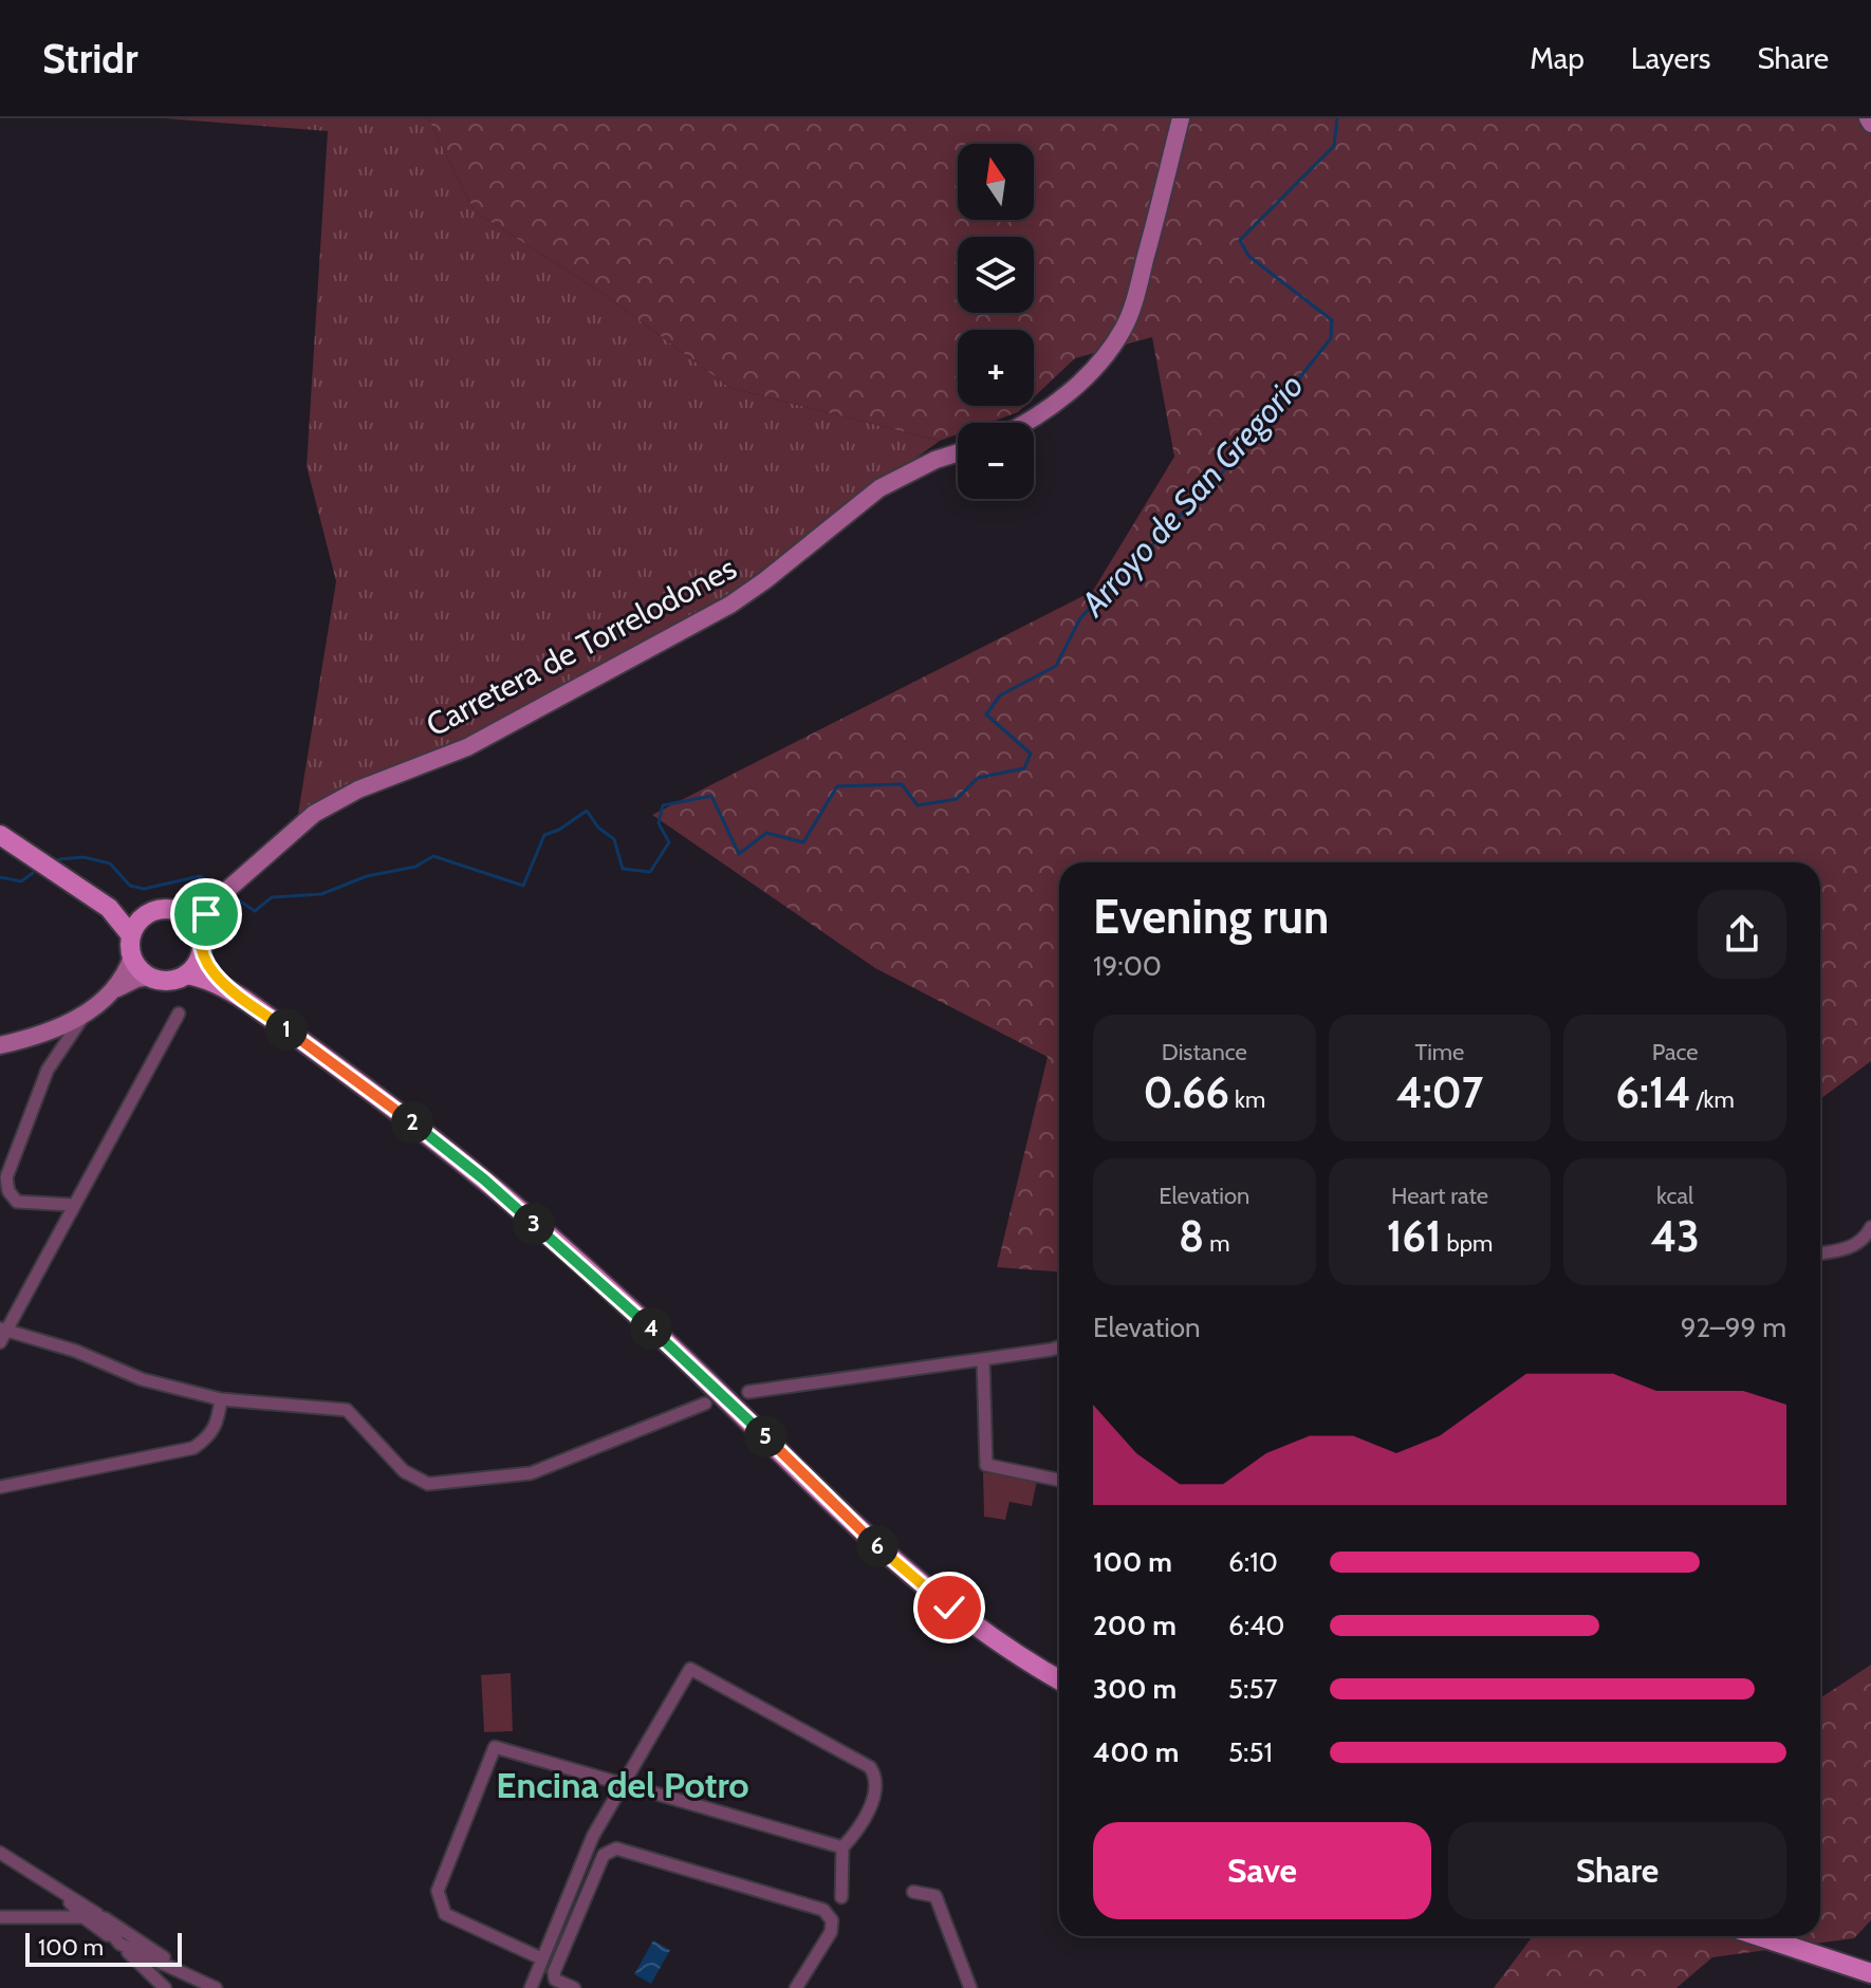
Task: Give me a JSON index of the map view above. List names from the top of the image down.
{
  "streets": {
    "main road": ["Carretera de Torrelodones"]
  },
  "districts": ["Encina del Potro"],
  "water": ["Arroyo de San Gregorio"],
  "scale_bar": "100 m",
  "north": "top",
  "page": {
    "header": "Stridr",
    "nav": ["Map", "Layers", "Share"],
    "map_buttons": ["+", "−"],
    "heading": ["Evening run", "19:00"],
    "stats": [
      ["Distance", "0.66 km"],
      ["Time", "4:07"],
      ["Pace", "6:14 /km"],
      ["Elevation", "8 m"],
      ["Heart rate", "161 bpm"],
      ["kcal", "43"]
    ],
    "pins": [
      "1",
      "2",
      "3",
      "4",
      "5",
      "6"
    ],
    "chart": ["Elevation", "92–99 m"],
    "list": [
      {
        "name": "100 m",
        "note": "6:10"
      },
      {
        "name": "200 m",
        "note": "6:40"
      },
      {
        "name": "300 m",
        "note": "5:57"
      },
      {
        "name": "400 m",
        "note": "5:51"
      }
    ],
    "buttons": ["Save", "Share"],
    "scale": "100 m"
  }
}
